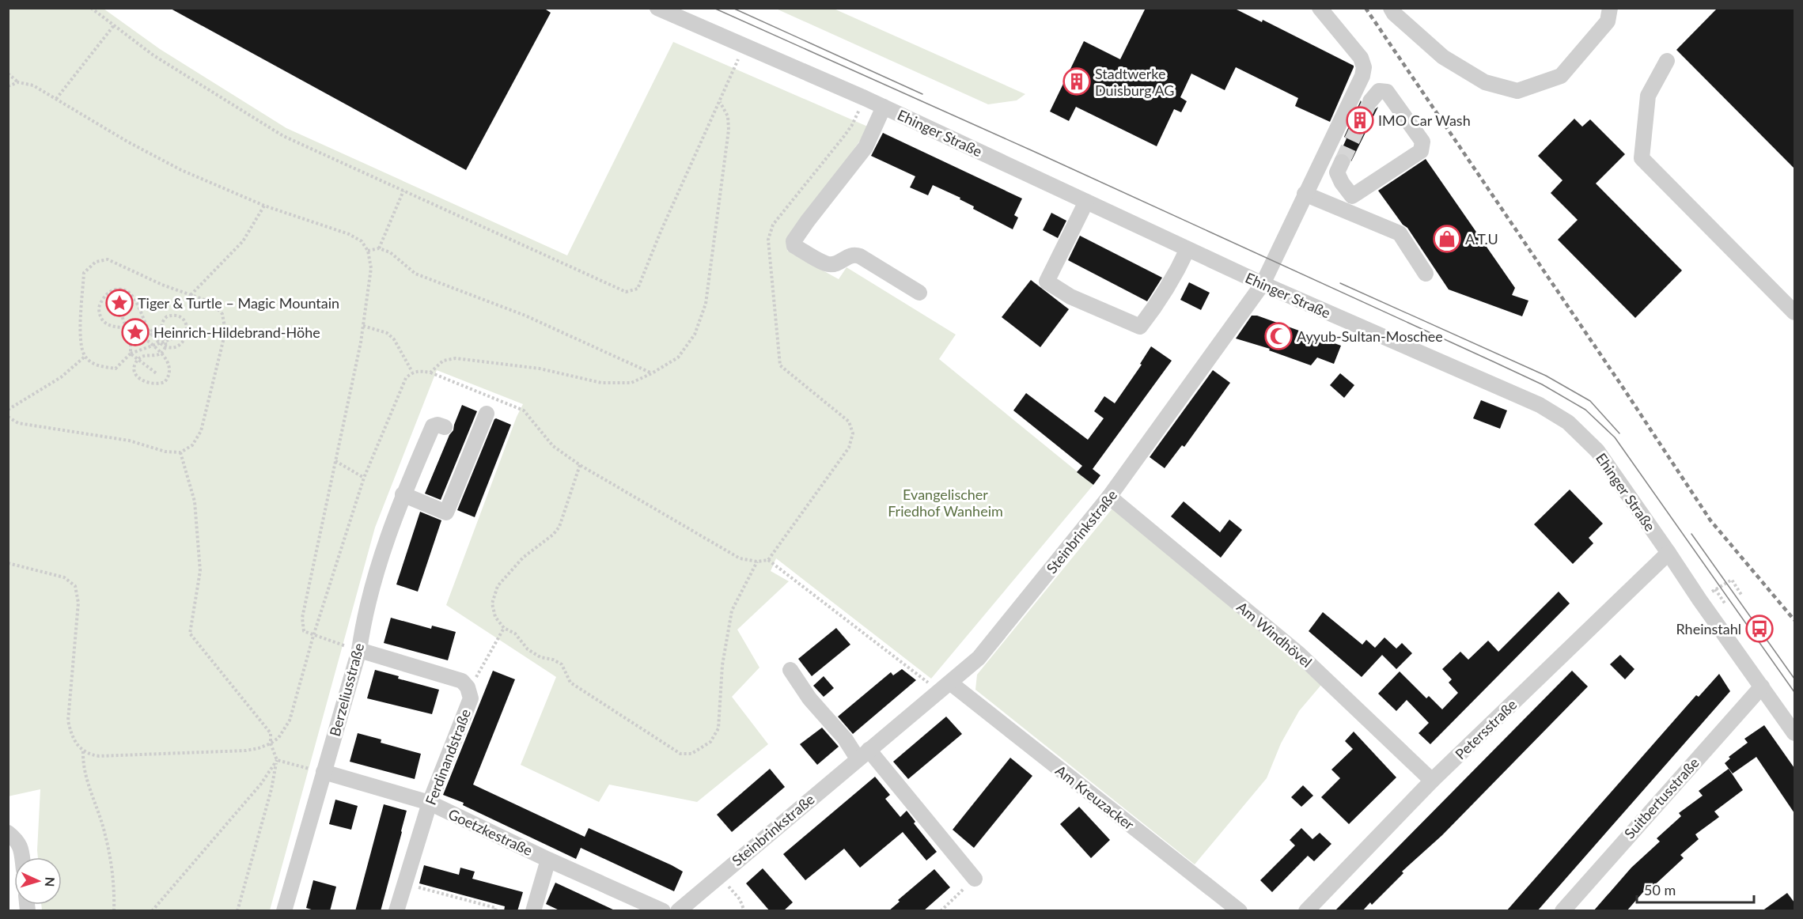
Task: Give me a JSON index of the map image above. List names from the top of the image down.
{
  "streets": {
    "street": [
      "Ehinger Straße",
      "Steinbrinkstraße",
      "Am Windhövel",
      "Berzeliusstraße",
      "Petersstraße",
      "Ferdinandstraße",
      "Am Kreuzacker",
      "Suitbertusstraße",
      "Goetzkestraße"
    ]
  },
  "crossings": [
    ["Ehinger Straße", "Steinbrinkstraße"],
    ["Ehinger Straße", "Petersstraße"],
    ["Ehinger Straße", "Suitbertusstraße"],
    ["Steinbrinkstraße", "Am Windhövel"],
    ["Steinbrinkstraße", "Am Kreuzacker"],
    ["Am Windhövel", "Petersstraße"],
    ["Berzeliusstraße", "Goetzkestraße"],
    ["Ferdinandstraße", "Goetzkestraße"]
  ],
  "parks": ["Evangelischer Friedhof Wanheim"],
  "places": {
    "building": ["Stadtwerke Duisburg AG", "IMO Car Wash"],
    "shop": ["A.T.U"],
    "place": ["Tiger & Turtle – Magic Mountain", "Heinrich-Hildebrand-Höhe"],
    "mosque": ["Ayyub-Sultan-Moschee"],
    "bus stop": ["Rheinstahl"]
  },
  "scale_bar": "50 m",
  "north": "right"
}
